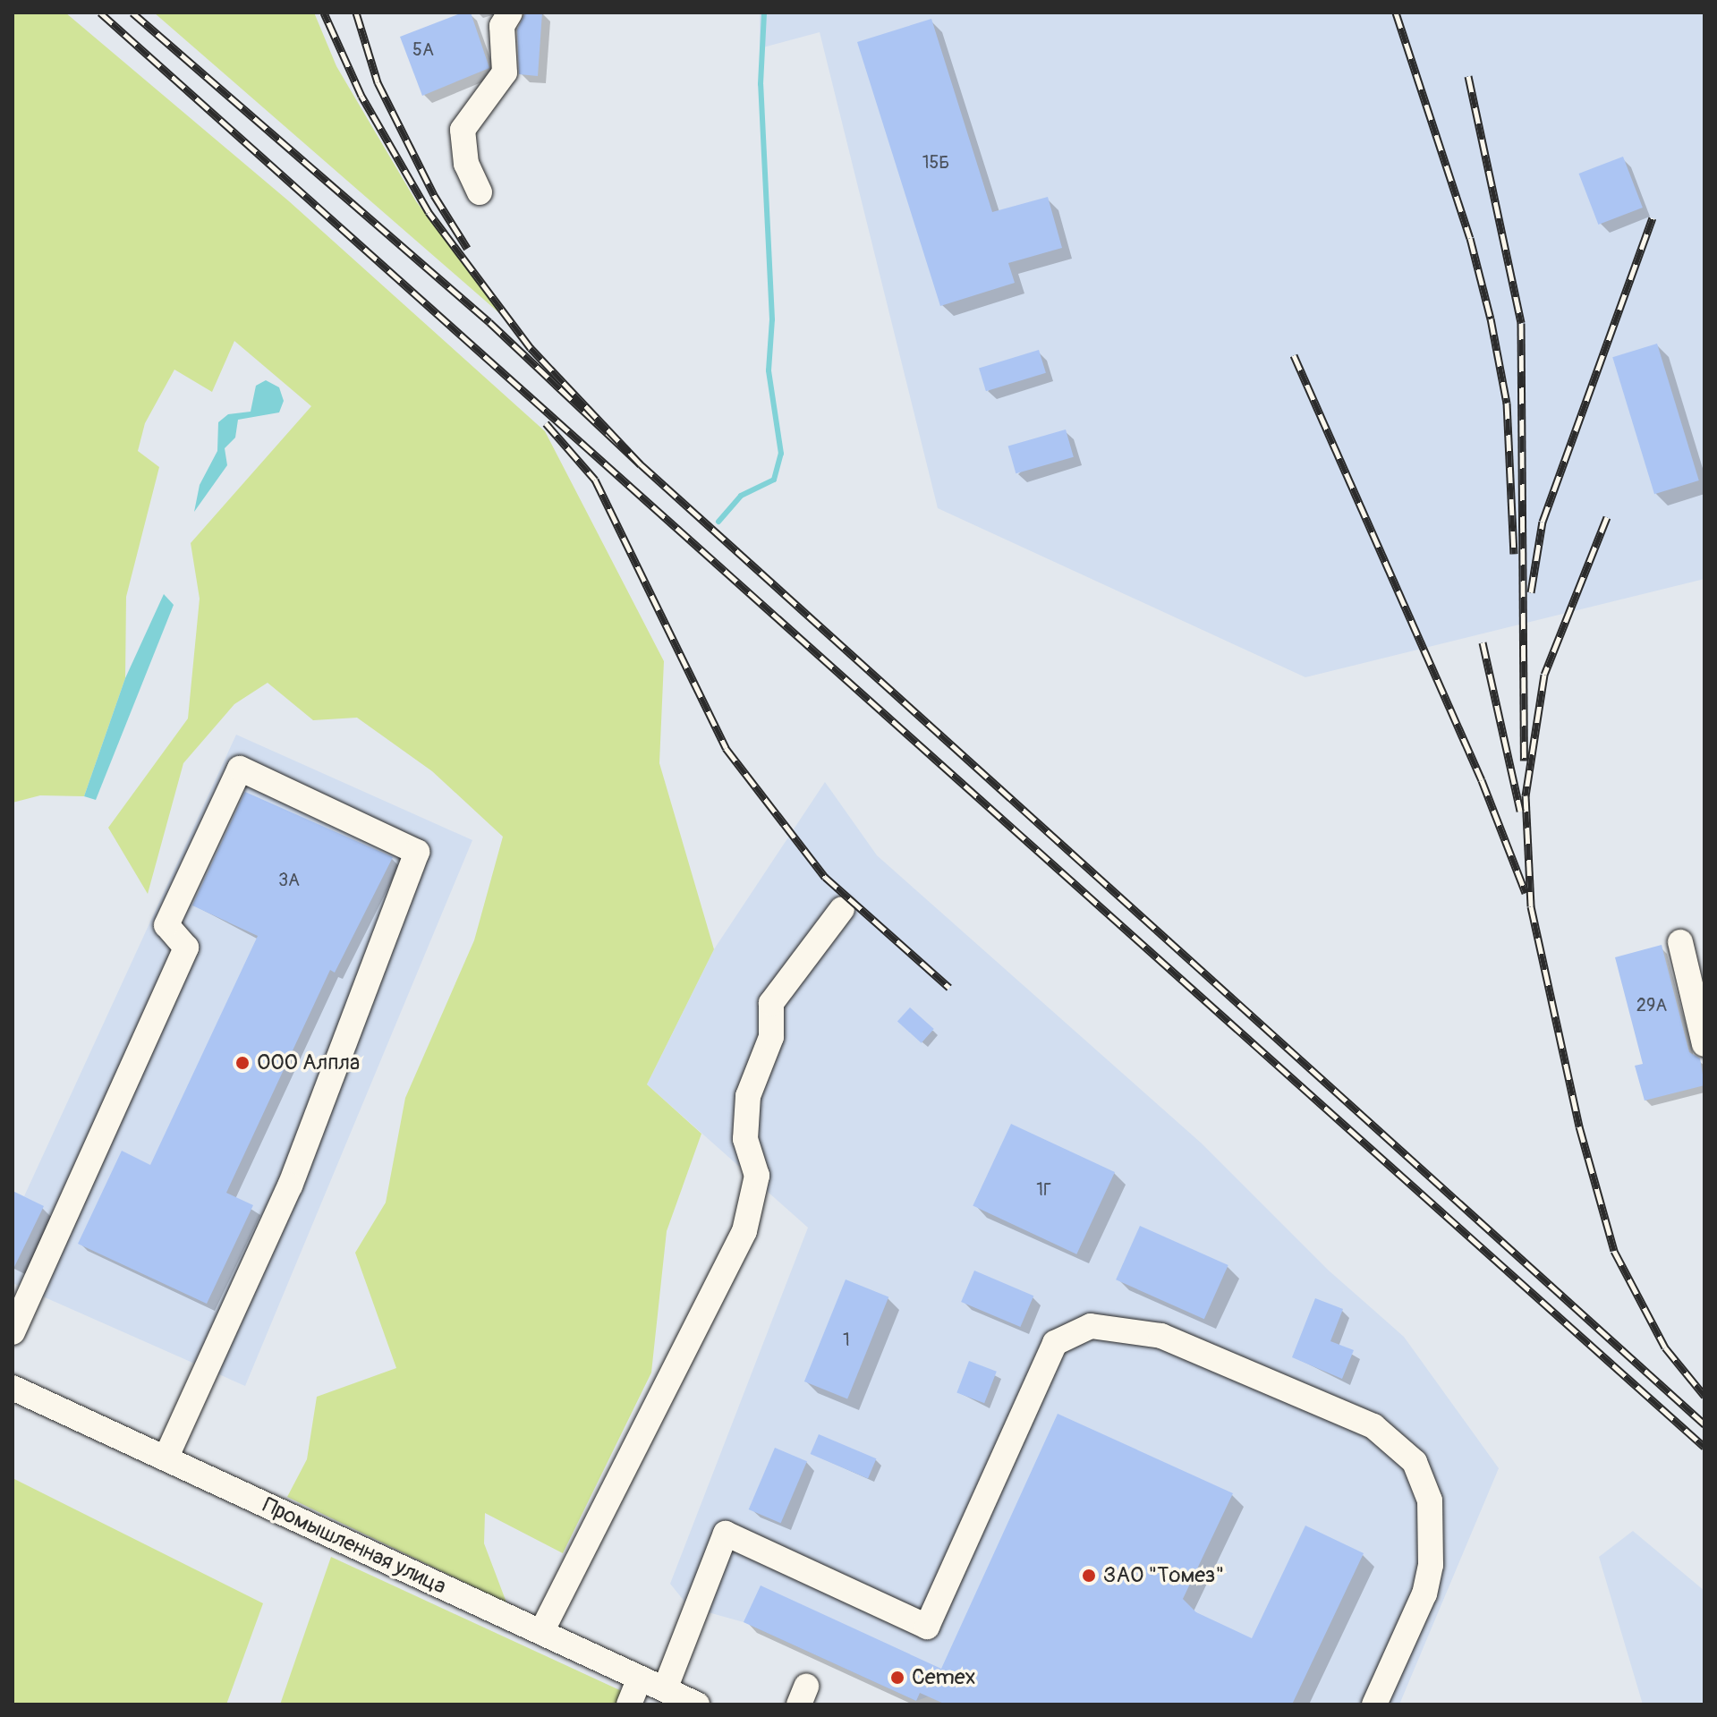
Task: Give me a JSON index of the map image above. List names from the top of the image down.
{
  "streets": {
    "street": ["Промышленная улица"]
  },
  "places": ["ООО Алпла", "ЗАО \"Томез\"", "Cemex"],
  "house_numbers": [
    "5А",
    "15Б",
    "3А",
    "29А",
    "1Г",
    "1"
  ]
}
